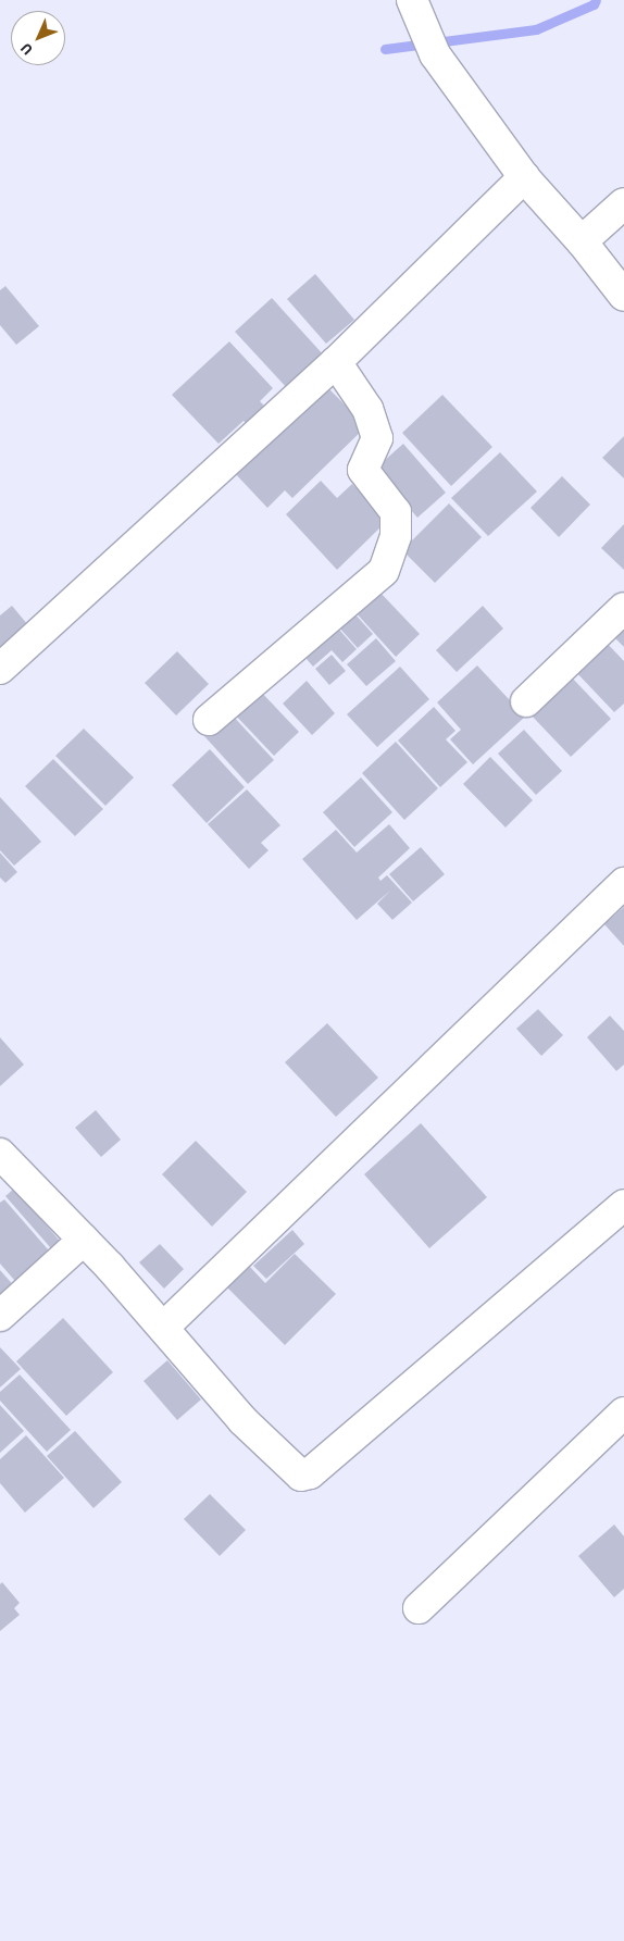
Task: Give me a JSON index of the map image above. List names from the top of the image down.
{
  "north": "bottom left"
}
